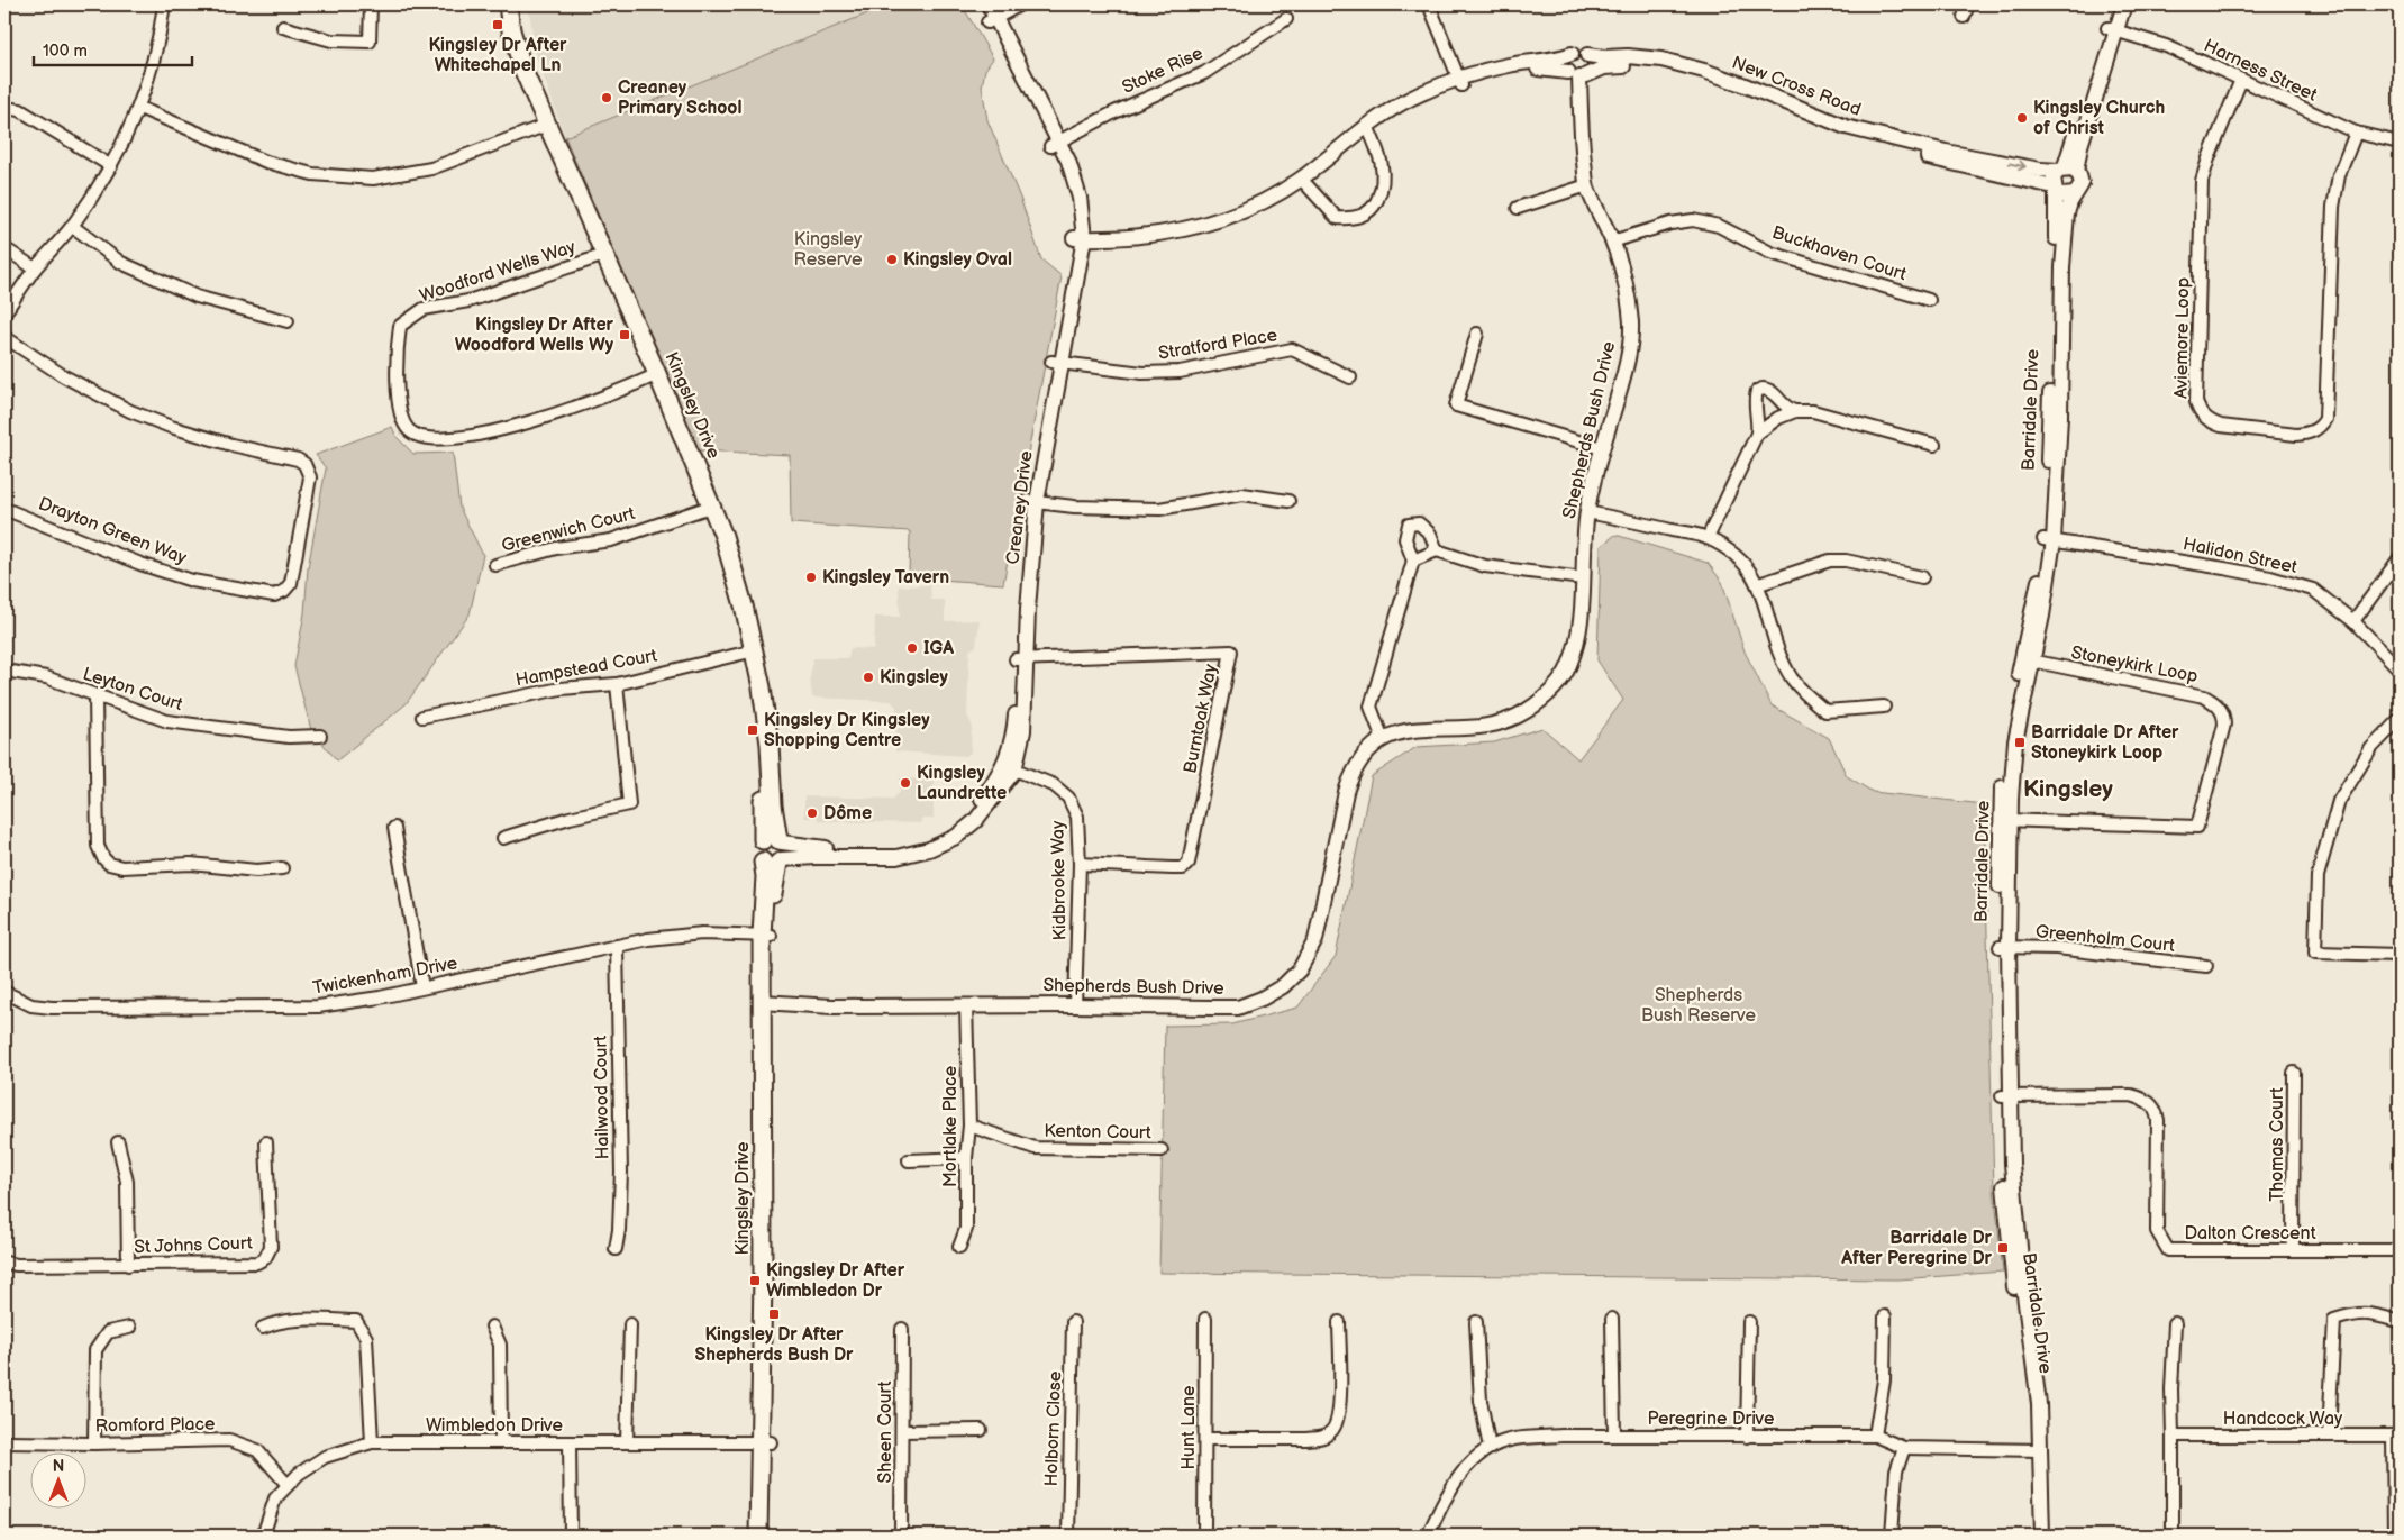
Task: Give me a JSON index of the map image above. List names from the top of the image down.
{
  "streets": {
    "main road": ["Kingsley Drive"],
    "street": [
      "Stoke Rise",
      "Harness Street",
      "New Cross Road",
      "Buckhaven Court",
      "Woodford Wells Way",
      "Aviemore Loop",
      "Stratford Place",
      "Barridale Drive",
      "Shepherds Bush Drive",
      "Creaney Drive",
      "Greenwich Court",
      "Drayton Green Way",
      "Halidon Street",
      "Stoneykirk Loop",
      "Hampstead Court",
      "Leyton Court",
      "Burntoak Way",
      "Kidbrooke Way",
      "Greenholm Court",
      "Twickenham Drive",
      "Hailwood Court",
      "Mortlake Place",
      "Kenton Court",
      "Thomas Court",
      "Dalton Crescent",
      "St Johns Court",
      "Peregrine Drive",
      "Handcock Way",
      "Romford Place",
      "Wimbledon Drive",
      "Hunt Lane",
      "Holborn Close",
      "Sheen Court"
    ]
  },
  "crossings": [
    ["Stoke Rise", "Creaney Drive"],
    ["Harness Street", "Aviemore Loop"],
    ["New Cross Road", "Barridale Drive"],
    ["New Cross Road", "Shepherds Bush Drive"],
    ["New Cross Road", "Creaney Drive"],
    ["Buckhaven Court", "Shepherds Bush Drive"],
    ["Woodford Wells Way", "Kingsley Drive"],
    ["Stratford Place", "Creaney Drive"],
    ["Kingsley Drive", "Shepherds Bush Drive"],
    ["Kingsley Drive", "Creaney Drive"],
    ["Kingsley Drive", "Greenwich Court"],
    ["Kingsley Drive", "Hampstead Court"],
    ["Kingsley Drive", "Twickenham Drive"],
    ["Kingsley Drive", "Wimbledon Drive"],
    ["Barridale Drive", "Halidon Street"],
    ["Barridale Drive", "Stoneykirk Loop"],
    ["Barridale Drive", "Greenholm Court"],
    ["Barridale Drive", "Dalton Crescent"],
    ["Barridale Drive", "Peregrine Drive"],
    ["Shepherds Bush Drive", "Kidbrooke Way"],
    ["Shepherds Bush Drive", "Mortlake Place"],
    ["Creaney Drive", "Burntoak Way"],
    ["Creaney Drive", "Kidbrooke Way"],
    ["Burntoak Way", "Kidbrooke Way"],
    ["Twickenham Drive", "Hailwood Court"],
    ["Mortlake Place", "Kenton Court"],
    ["Thomas Court", "Dalton Crescent"],
    ["Romford Place", "Wimbledon Drive"]
  ],
  "districts": ["Kingsley"],
  "parks": ["Kingsley Reserve", "Shepherds Bush Reserve"],
  "places": {
    "transit": [
      "Kingsley Dr After Whitechapel Ln",
      "Kingsley Dr After Woodford Wells Wy",
      "Kingsley Dr Kingsley Shopping Centre",
      "Barridale Dr After Stoneykirk Loop",
      "Barridale Dr After Peregrine Dr",
      "Kingsley Dr After Wimbledon Dr",
      "Kingsley Dr After Shepherds Bush Dr"
    ],
    "other": [
      "Creaney Primary School",
      "Kingsley Church of Christ",
      "Kingsley Oval",
      "Kingsley Tavern",
      "IGA",
      "Kingsley",
      "Kingsley Laundrette",
      "Dôme"
    ]
  },
  "scale_bar": "100 m",
  "north": "top"
}
